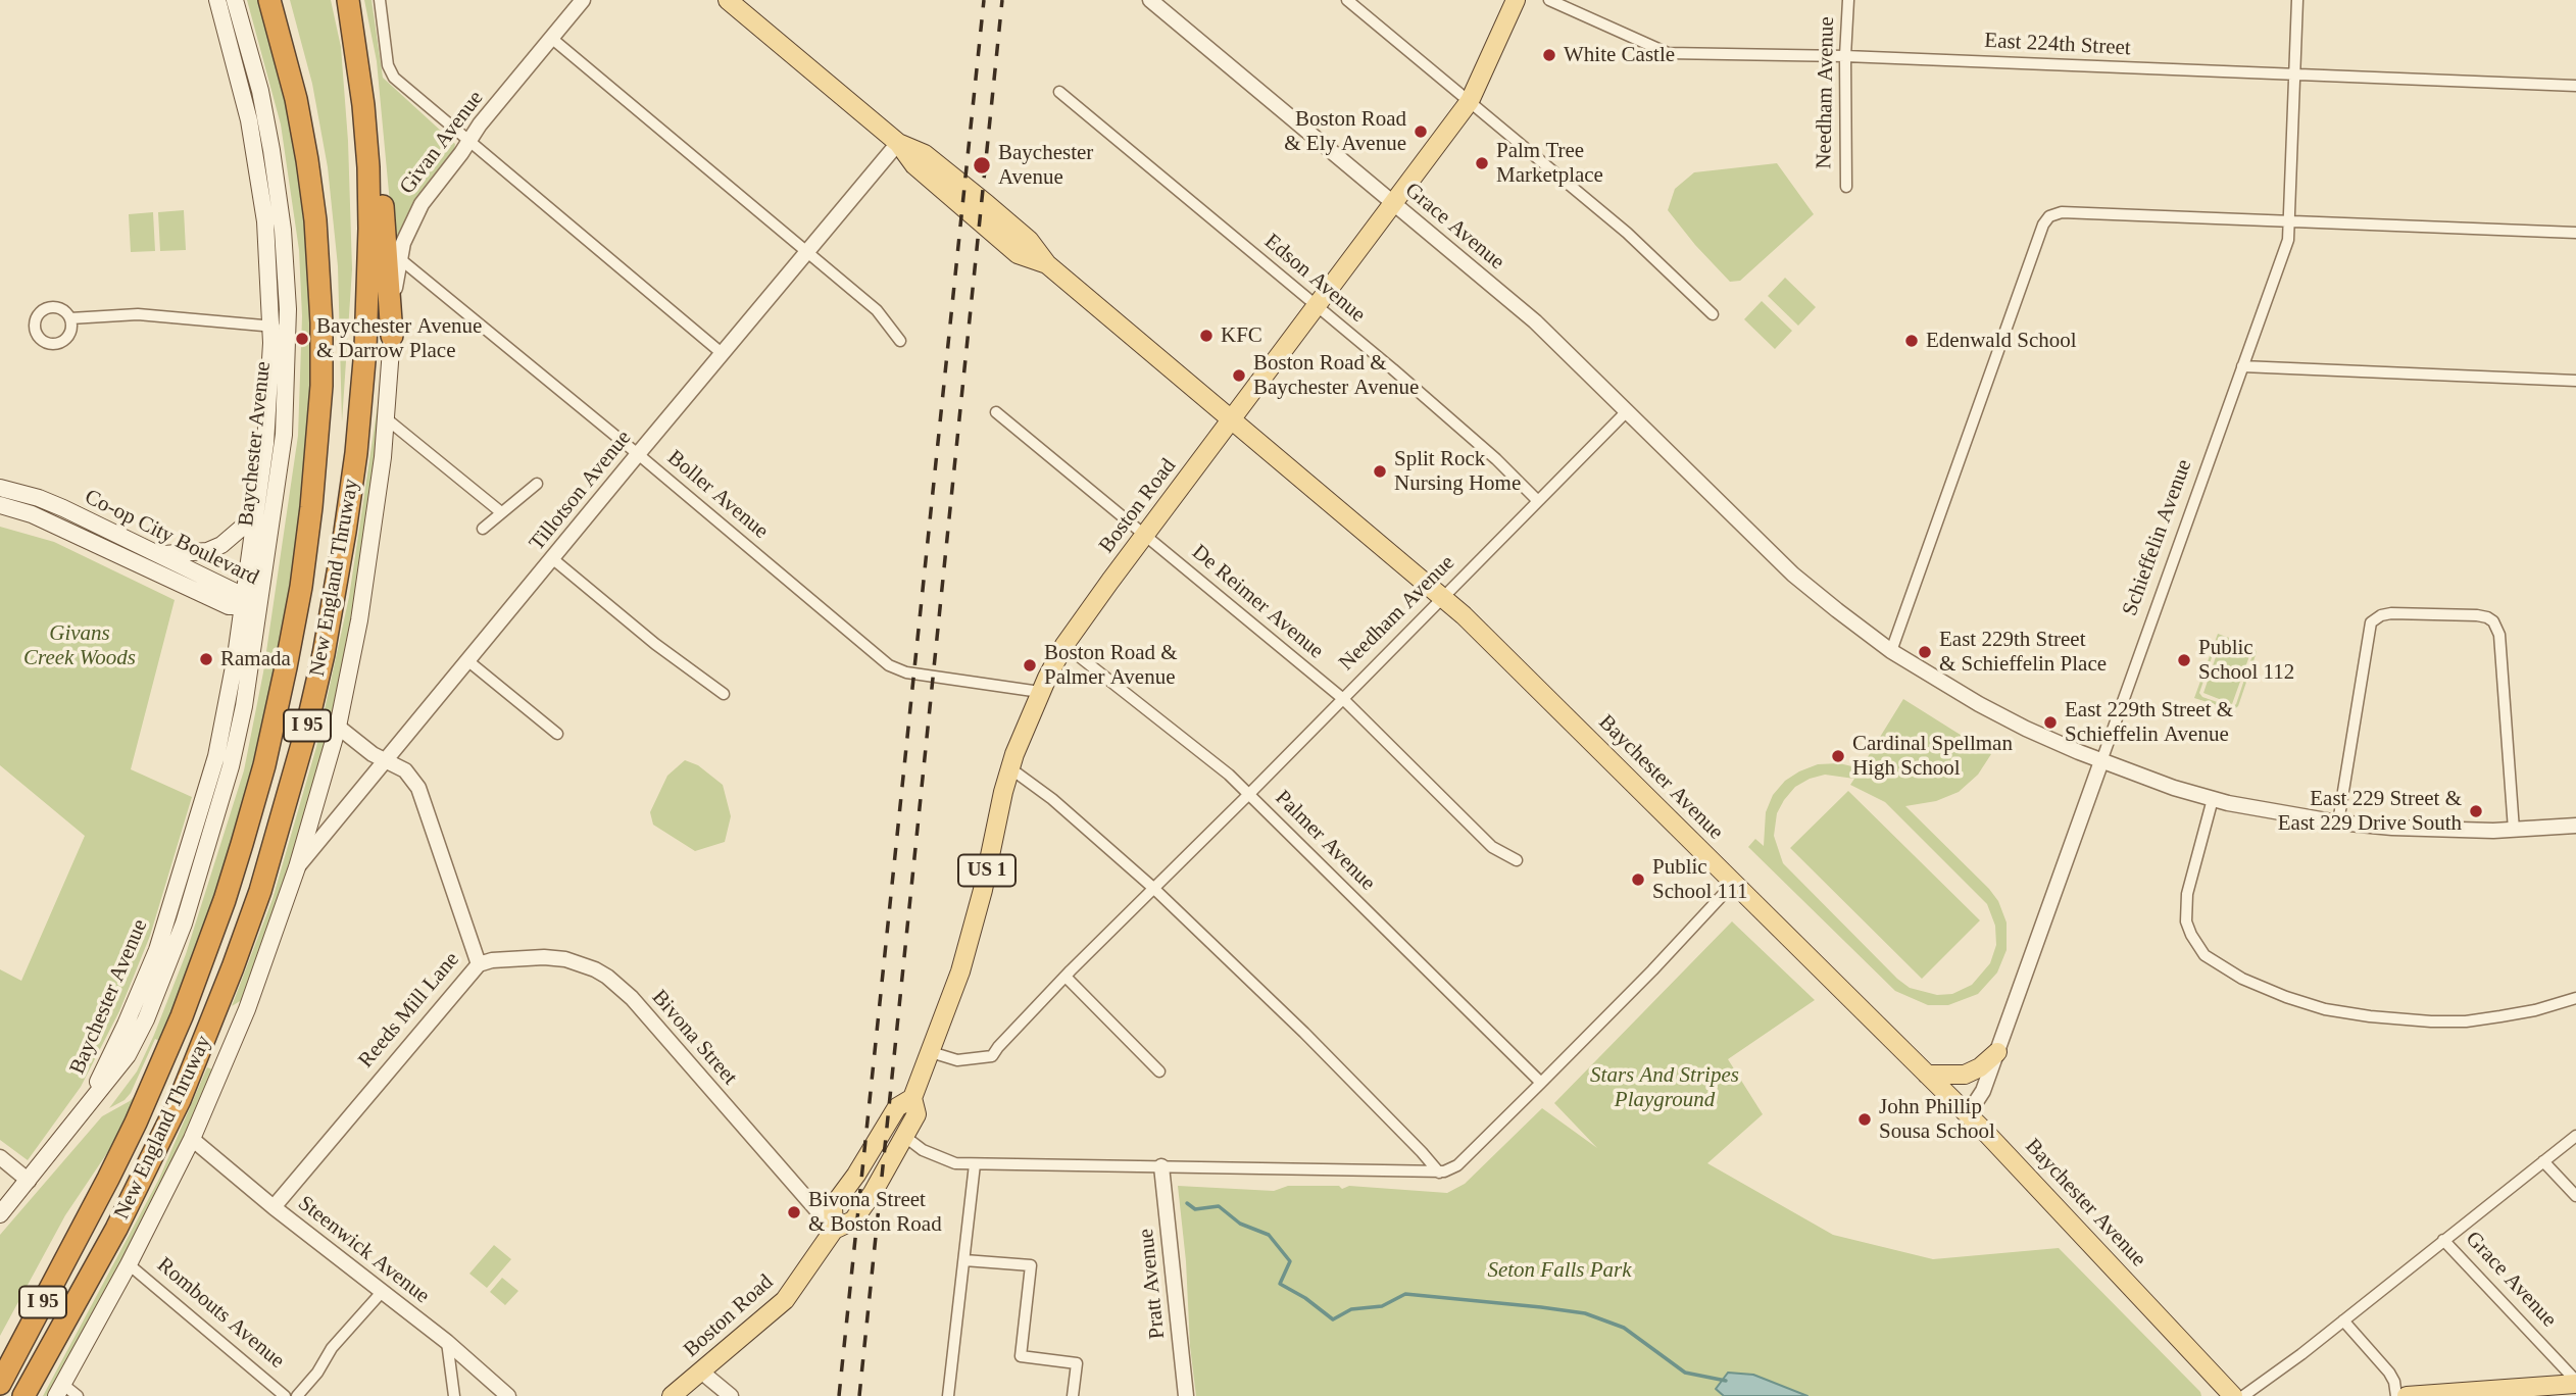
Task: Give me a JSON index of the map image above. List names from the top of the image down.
{
  "streets": {
    "highway": ["New England Thruway", "I 95"],
    "main road": [
      "Baychester Avenue",
      "Boston Road",
      "Co-op City Boulevard",
      "US 1"
    ],
    "street": [
      "East 224th Street",
      "Needham Avenue",
      "Givan Avenue",
      "Grace Avenue",
      "Edson Avenue",
      "Tillotson Avenue",
      "Boller Avenue",
      "Schieffelin Avenue",
      "De Reimer Avenue",
      "Palmer Avenue",
      "Reeds Mill Lane",
      "Bivona Street",
      "Steenwick Avenue",
      "Pratt Avenue",
      "Rombouts Avenue"
    ]
  },
  "crossings": [
    ["East 224th Street", "Needham Avenue"],
    ["East 224th Street", "Schieffelin Avenue"],
    ["Needham Avenue", "Grace Avenue"],
    ["Needham Avenue", "Edson Avenue"],
    ["Needham Avenue", "Baychester Avenue"],
    ["Needham Avenue", "Boston Road"],
    ["Needham Avenue", "De Reimer Avenue"],
    ["Needham Avenue", "Palmer Avenue"],
    ["Givan Avenue", "Boller Avenue"],
    ["Givan Avenue", "New England Thruway"],
    ["Grace Avenue", "Boston Road"],
    ["Edson Avenue", "Boston Road"],
    ["Baychester Avenue", "Tillotson Avenue"],
    ["Baychester Avenue", "Boston Road"],
    ["Baychester Avenue", "Co-op City Boulevard"],
    ["Baychester Avenue", "Schieffelin Avenue"],
    ["Tillotson Avenue", "Boller Avenue"],
    ["Tillotson Avenue", "New England Thruway"],
    ["Tillotson Avenue", "Reeds Mill Lane"],
    ["Boller Avenue", "Boston Road"],
    ["Boston Road", "De Reimer Avenue"],
    ["Boston Road", "Palmer Avenue"],
    ["Boston Road", "Bivona Street"],
    ["New England Thruway", "Reeds Mill Lane"],
    ["New England Thruway", "Steenwick Avenue"],
    ["New England Thruway", "Rombouts Avenue"],
    ["Reeds Mill Lane", "Bivona Street"],
    ["Reeds Mill Lane", "Steenwick Avenue"]
  ],
  "parks": ["Givans Creek Woods", "Stars And Stripes Playground", "Seton Falls Park"],
  "places": [
    "White Castle",
    "Boston Road & Ely Avenue",
    "Palm Tree Marketplace",
    "Baychester Avenue",
    "KFC",
    "Baychester Avenue & Darrow Place",
    "Edenwald School",
    "Boston Road & Baychester Avenue",
    "Split Rock Nursing Home",
    "East 229th Street & Schieffelin Place",
    "Ramada",
    "Public School 112",
    "Boston Road & Palmer Avenue",
    "East 229th Street & Schieffelin Avenue",
    "Cardinal Spellman High School",
    "East 229 Street & East 229 Drive South",
    "Public School 111",
    "John Phillip Sousa School",
    "Bivona Street & Boston Road"
  ]
}
